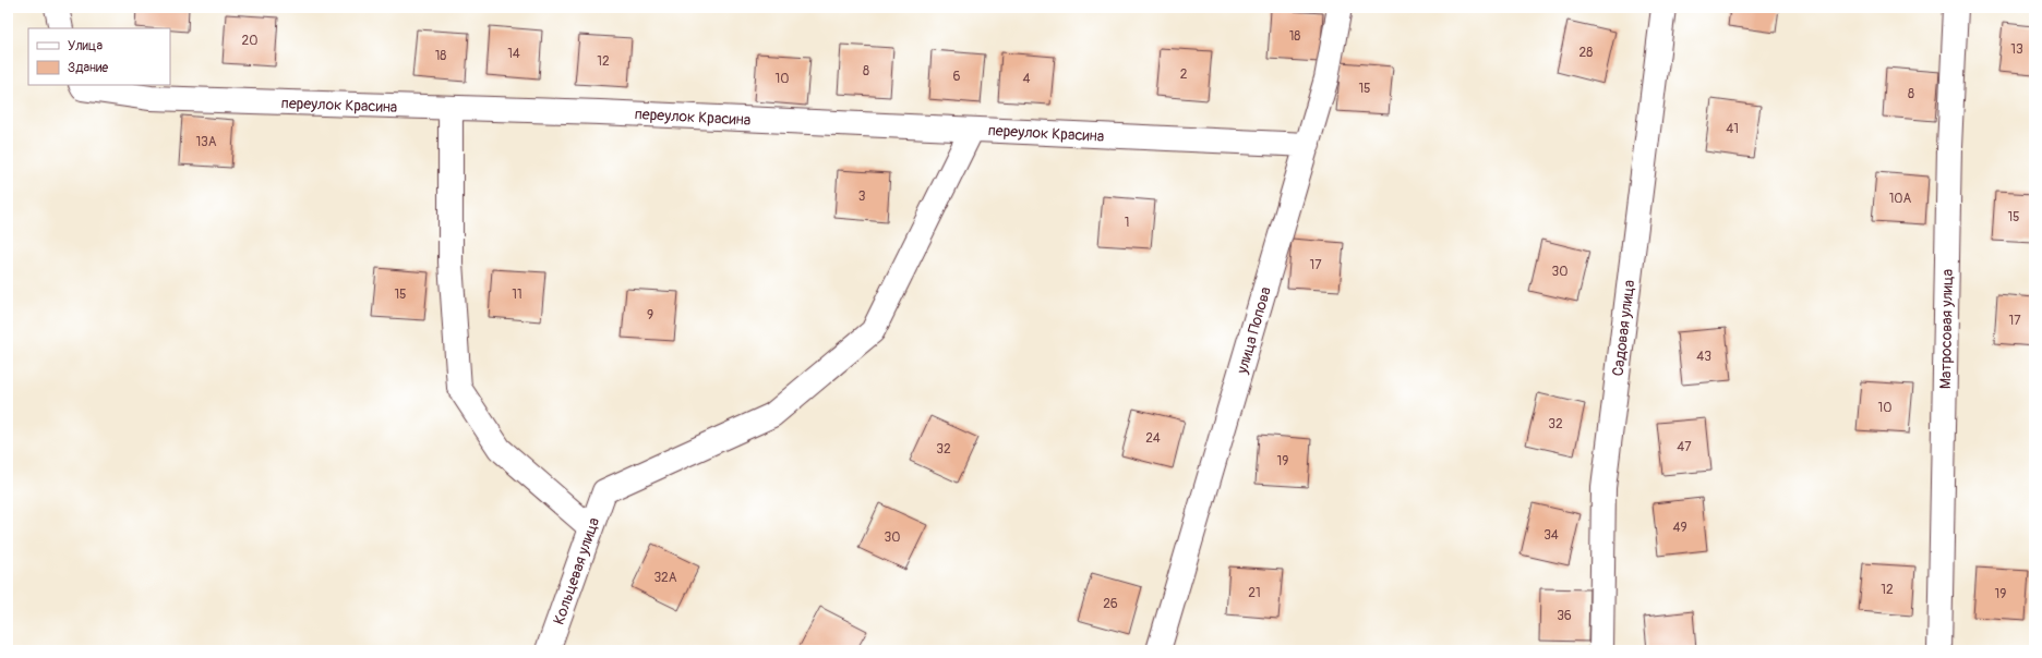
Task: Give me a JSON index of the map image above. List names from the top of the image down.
{
  "streets": {
    "street": [
      "переулок Красина",
      "Садовая улица",
      "Матросовая улица",
      "улица Попова",
      "Кольцевая улица"
    ]
  },
  "crossings": [
    ["переулок Красина", "улица Попова"],
    ["переулок Красина", "Кольцевая улица"]
  ],
  "house_numbers": [
    "18",
    "20",
    "13",
    "28",
    "14",
    "18",
    "12",
    "8",
    "2",
    "6",
    "10",
    "4",
    "15",
    "8",
    "41",
    "13А",
    "3",
    "10А",
    "15",
    "1",
    "17",
    "30",
    "15",
    "11",
    "9",
    "17",
    "43",
    "10",
    "32",
    "24",
    "47",
    "32",
    "19",
    "49",
    "34",
    "30",
    "32А",
    "12",
    "21",
    "19",
    "26",
    "36"
  ],
  "legend": ["Улица", "Здание"]
}
